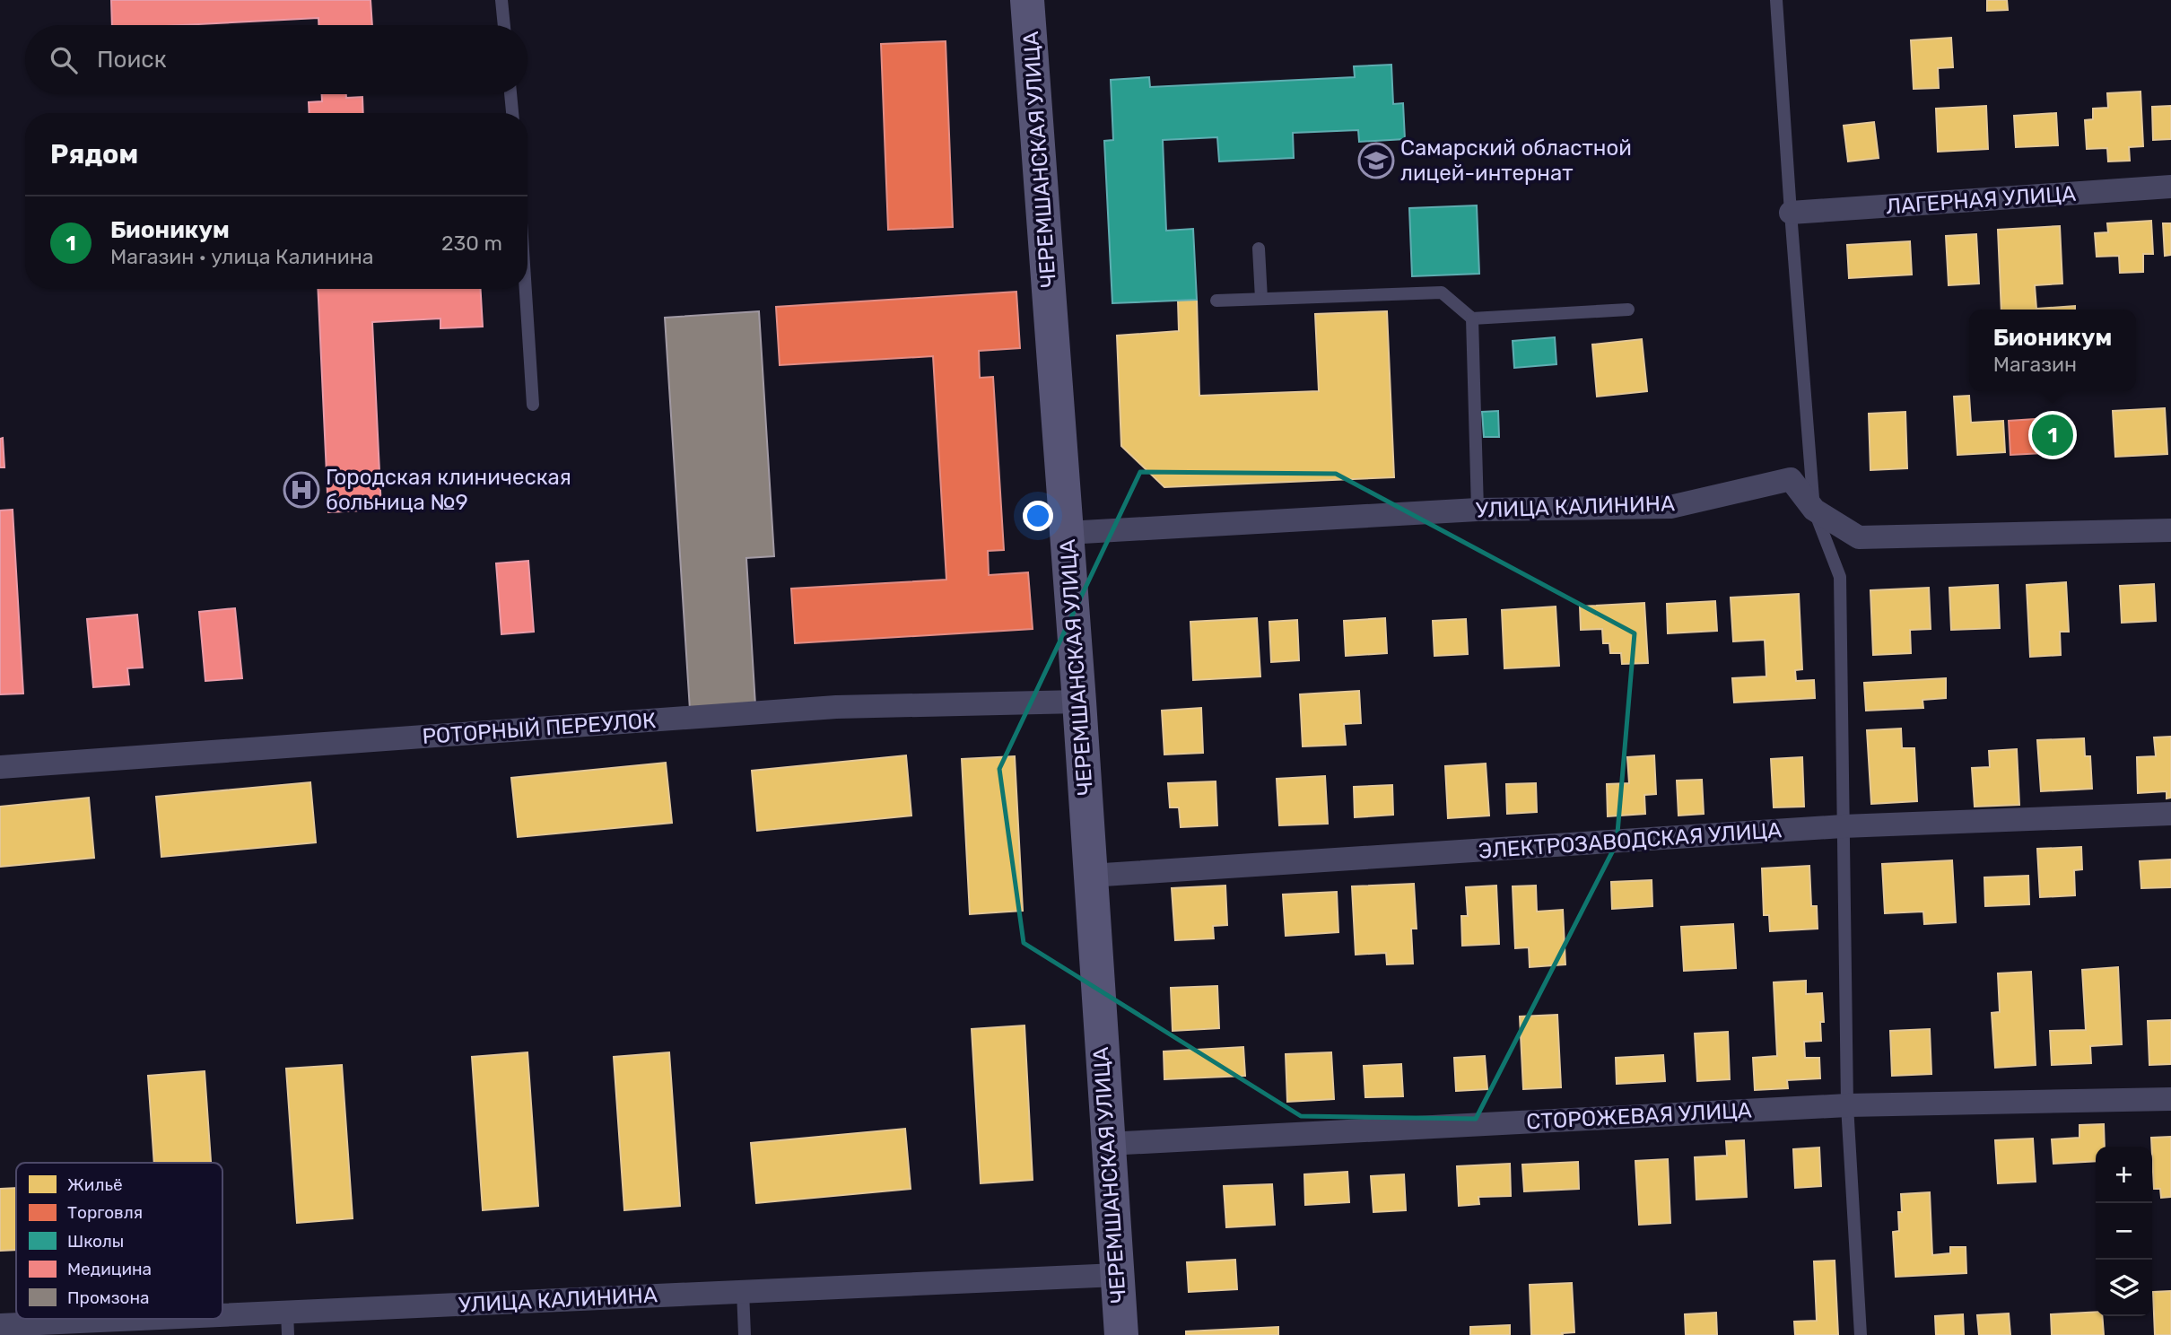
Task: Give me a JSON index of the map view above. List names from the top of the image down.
{
  "streets": {
    "street": [
      "ЧЕРЕМШАНСКАЯ УЛИЦА",
      "ЛАГЕРНАЯ УЛИЦА",
      "УЛИЦА КАЛИНИНА",
      "РОТОРНЫЙ ПЕРЕУЛОК",
      "ЭЛЕКТРОЗАВОДСКАЯ УЛИЦА",
      "СТОРОЖЕВАЯ УЛИЦА"
    ]
  },
  "crossings": [
    ["ЧЕРЕМШАНСКАЯ УЛИЦА", "УЛИЦА КАЛИНИНА"],
    ["ЧЕРЕМШАНСКАЯ УЛИЦА", "РОТОРНЫЙ ПЕРЕУЛОК"],
    ["ЧЕРЕМШАНСКАЯ УЛИЦА", "ЭЛЕКТРОЗАВОДСКАЯ УЛИЦА"],
    ["ЧЕРЕМШАНСКАЯ УЛИЦА", "СТОРОЖЕВАЯ УЛИЦА"]
  ],
  "places": {
    "school or university": ["Самарский областной лицей-интернат"],
    "hospital": ["Городская клиническая больница №9"]
  },
  "legend": [
    "Жильё",
    "Торговля",
    "Школы",
    "Медицина",
    "Промзона"
  ],
  "page": {
    "search": "Поиск",
    "heading": "Рядом",
    "list": [
      {
        "mark": "1",
        "name": "Бионикум",
        "note": "Магазин · улица Калинина",
        "value": "230 m"
      }
    ],
    "popup": ["Бионикум", "Магазин"],
    "pins": "1",
    "map_buttons": ["+", "−"]
  }
}
